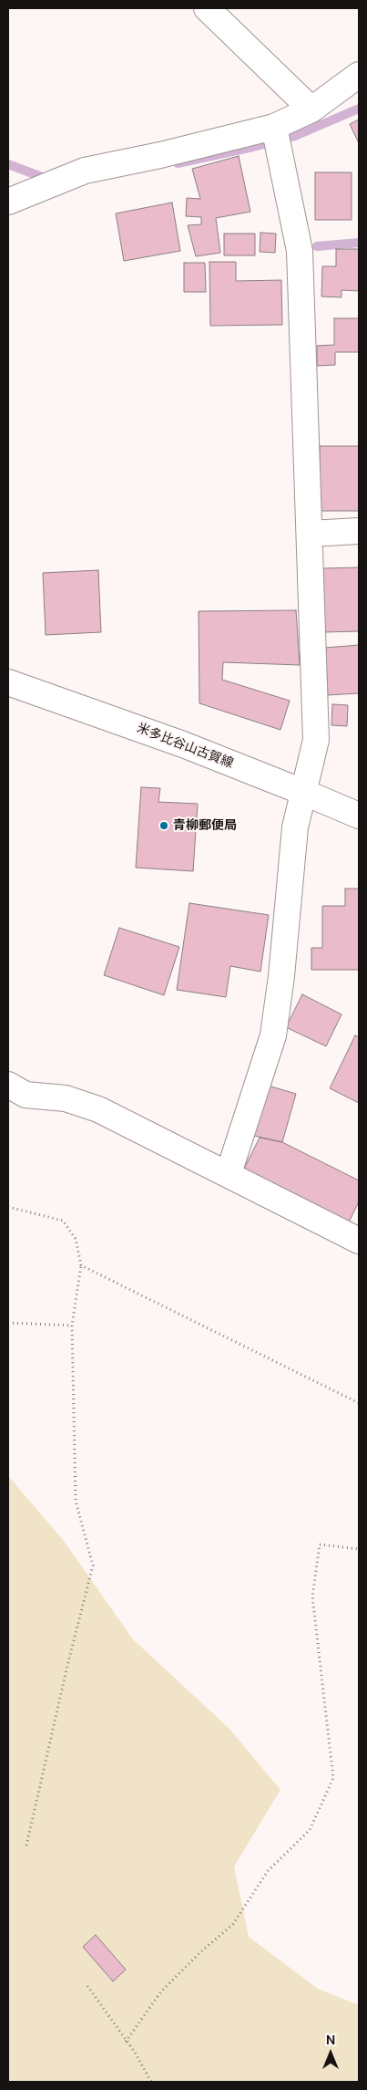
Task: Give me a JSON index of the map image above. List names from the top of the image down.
{
  "streets": {
    "street": ["米多比谷山古賀線"]
  },
  "places": ["青柳郵便局"],
  "north": "top"
}
